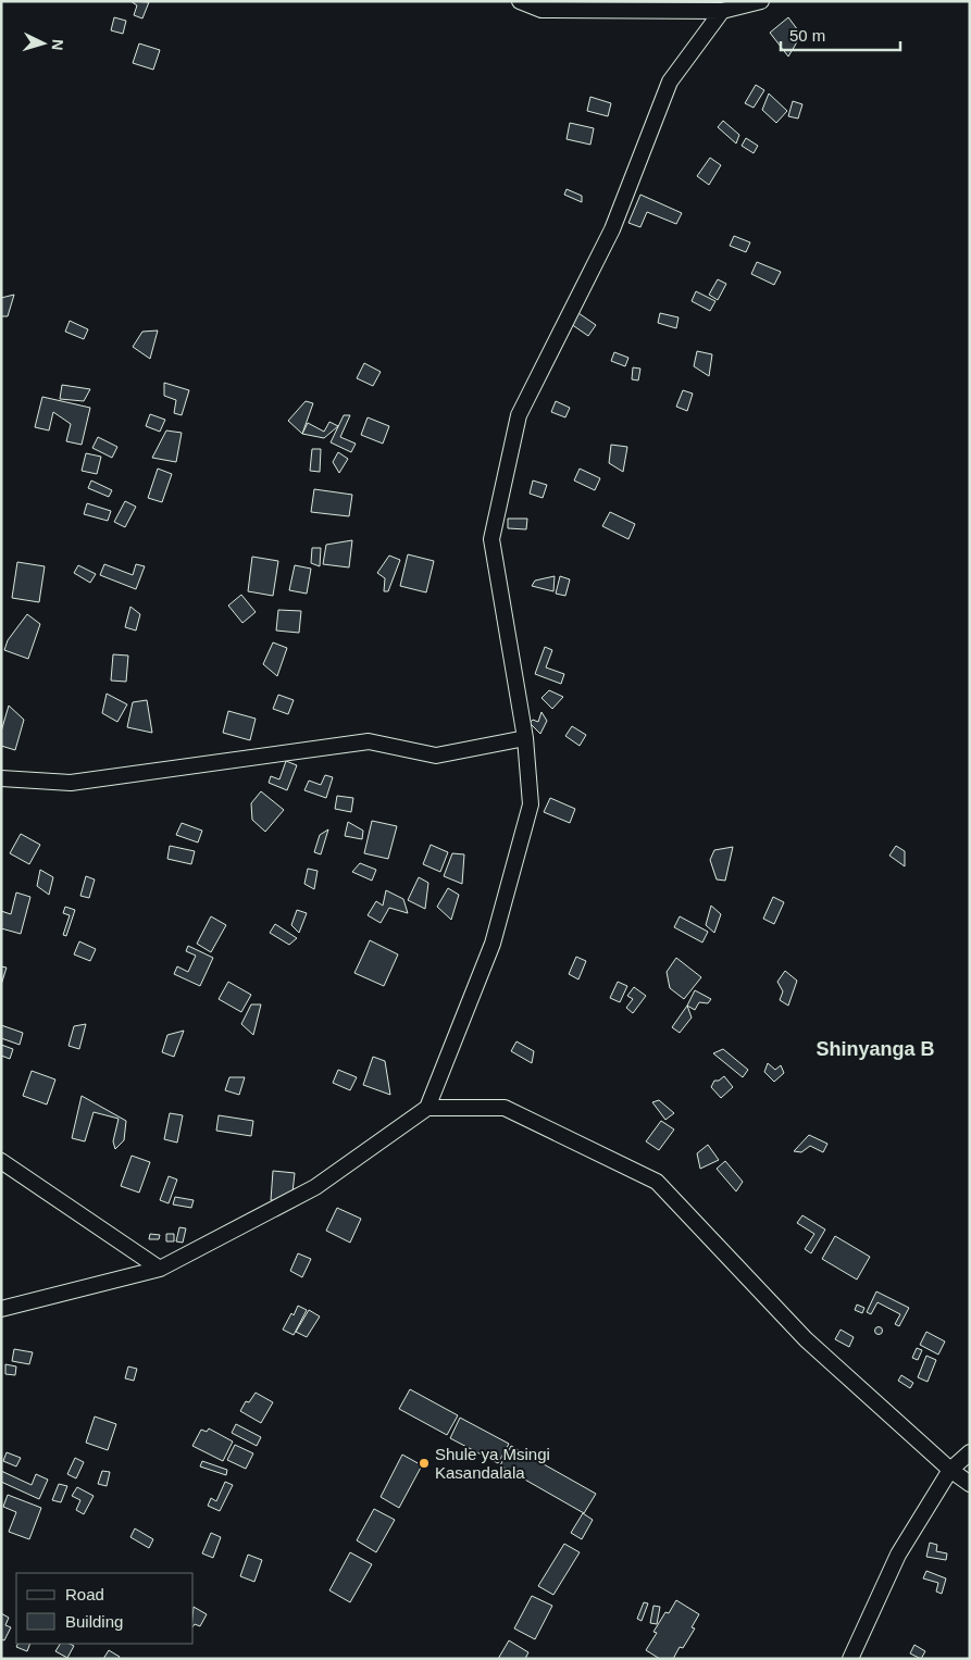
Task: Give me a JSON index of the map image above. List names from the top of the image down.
{
  "districts": ["Shinyanga B"],
  "places": ["Shule ya Msingi Kasandalala"],
  "legend": ["Road", "Building"],
  "scale_bar": "50 m",
  "north": "right"
}
